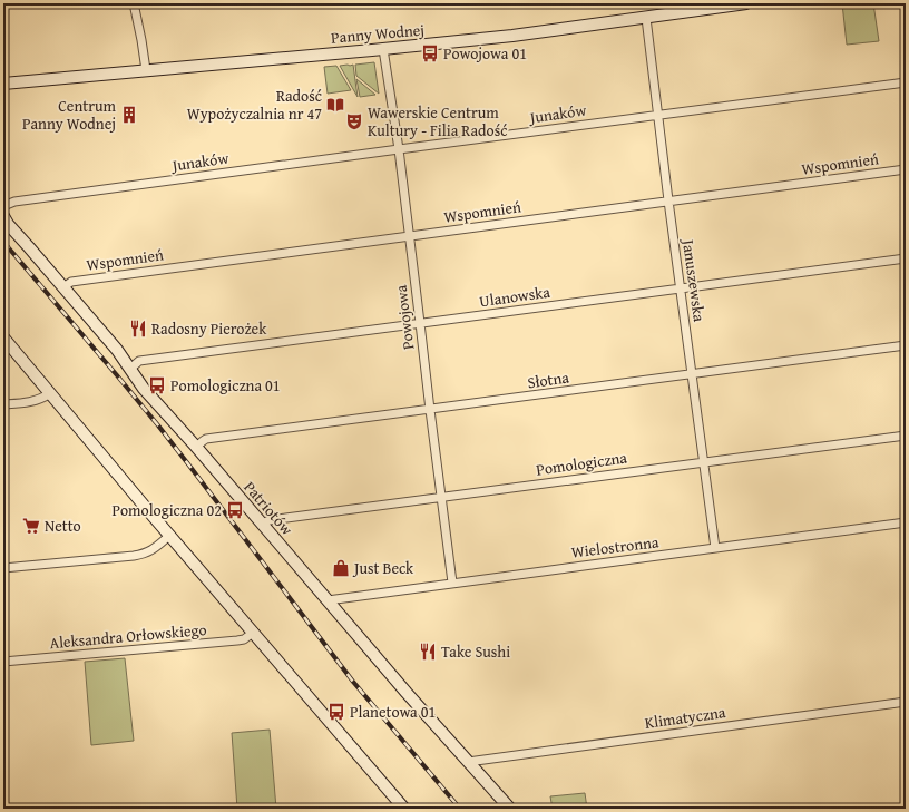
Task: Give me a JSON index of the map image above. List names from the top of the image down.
{
  "streets": {
    "main road": ["Panny Wodnej", "Patriotów"],
    "street": [
      "Junaków",
      "Wspomnień",
      "Januszewska",
      "Ulanowska",
      "Powojowa",
      "Słotna",
      "Pomologiczna",
      "Wielostronna",
      "Aleksandra Orłowskiego",
      "Klimatyczna"
    ]
  },
  "crossings": [
    ["Panny Wodnej", "Januszewska"],
    ["Panny Wodnej", "Powojowa"],
    ["Junaków", "Januszewska"],
    ["Junaków", "Powojowa"],
    ["Wspomnień", "Januszewska"],
    ["Wspomnień", "Powojowa"],
    ["Wspomnień", "Patriotów"],
    ["Januszewska", "Ulanowska"],
    ["Januszewska", "Słotna"],
    ["Januszewska", "Pomologiczna"],
    ["Januszewska", "Wielostronna"],
    ["Ulanowska", "Powojowa"],
    ["Ulanowska", "Patriotów"],
    ["Powojowa", "Słotna"],
    ["Powojowa", "Pomologiczna"],
    ["Powojowa", "Wielostronna"],
    ["Słotna", "Patriotów"],
    ["Pomologiczna", "Patriotów"],
    ["Patriotów", "Wielostronna"],
    ["Patriotów", "Klimatyczna"]
  ],
  "places": {
    "bus stop": [
      "Powojowa 01",
      "Pomologiczna 01",
      "Pomologiczna 02",
      "Planetowa 01"
    ],
    "library": ["Radość Wypożyczalnia nr 47"],
    "building": ["Centrum Panny Wodnej"],
    "theatre": ["Wawerskie Centrum Kultury - Filia Radość"],
    "restaurant": ["Radosny Pierożek", "Take Sushi"],
    "supermarket": ["Netto"],
    "shop": ["Just Beck"]
  }
}
